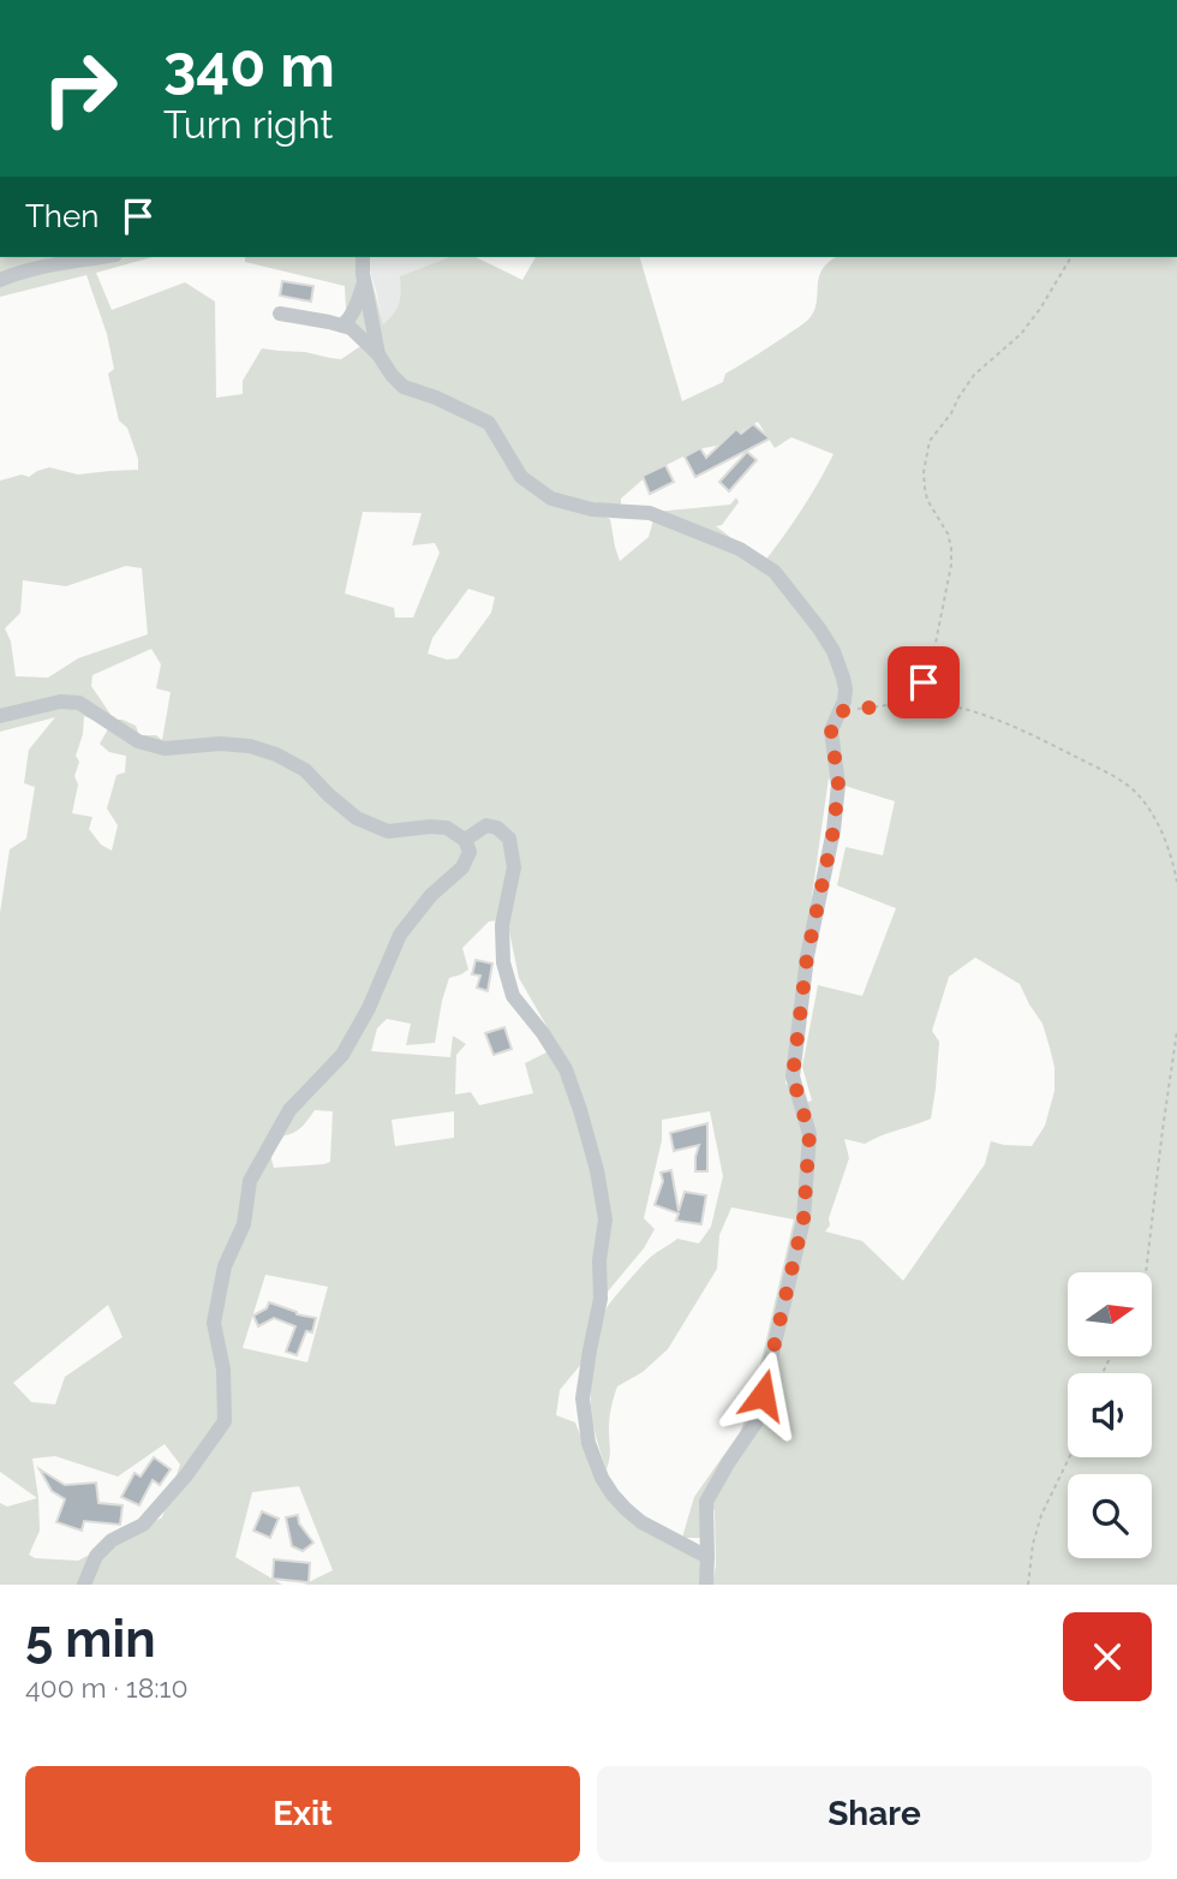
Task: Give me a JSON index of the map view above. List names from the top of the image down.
{
  "north": "right",
  "page": {
    "turn": ["340 m", "Turn right"],
    "then": "Then",
    "heading": ["5 min", "400 m · 18:10"],
    "buttons": ["Exit", "Share"]
  }
}
